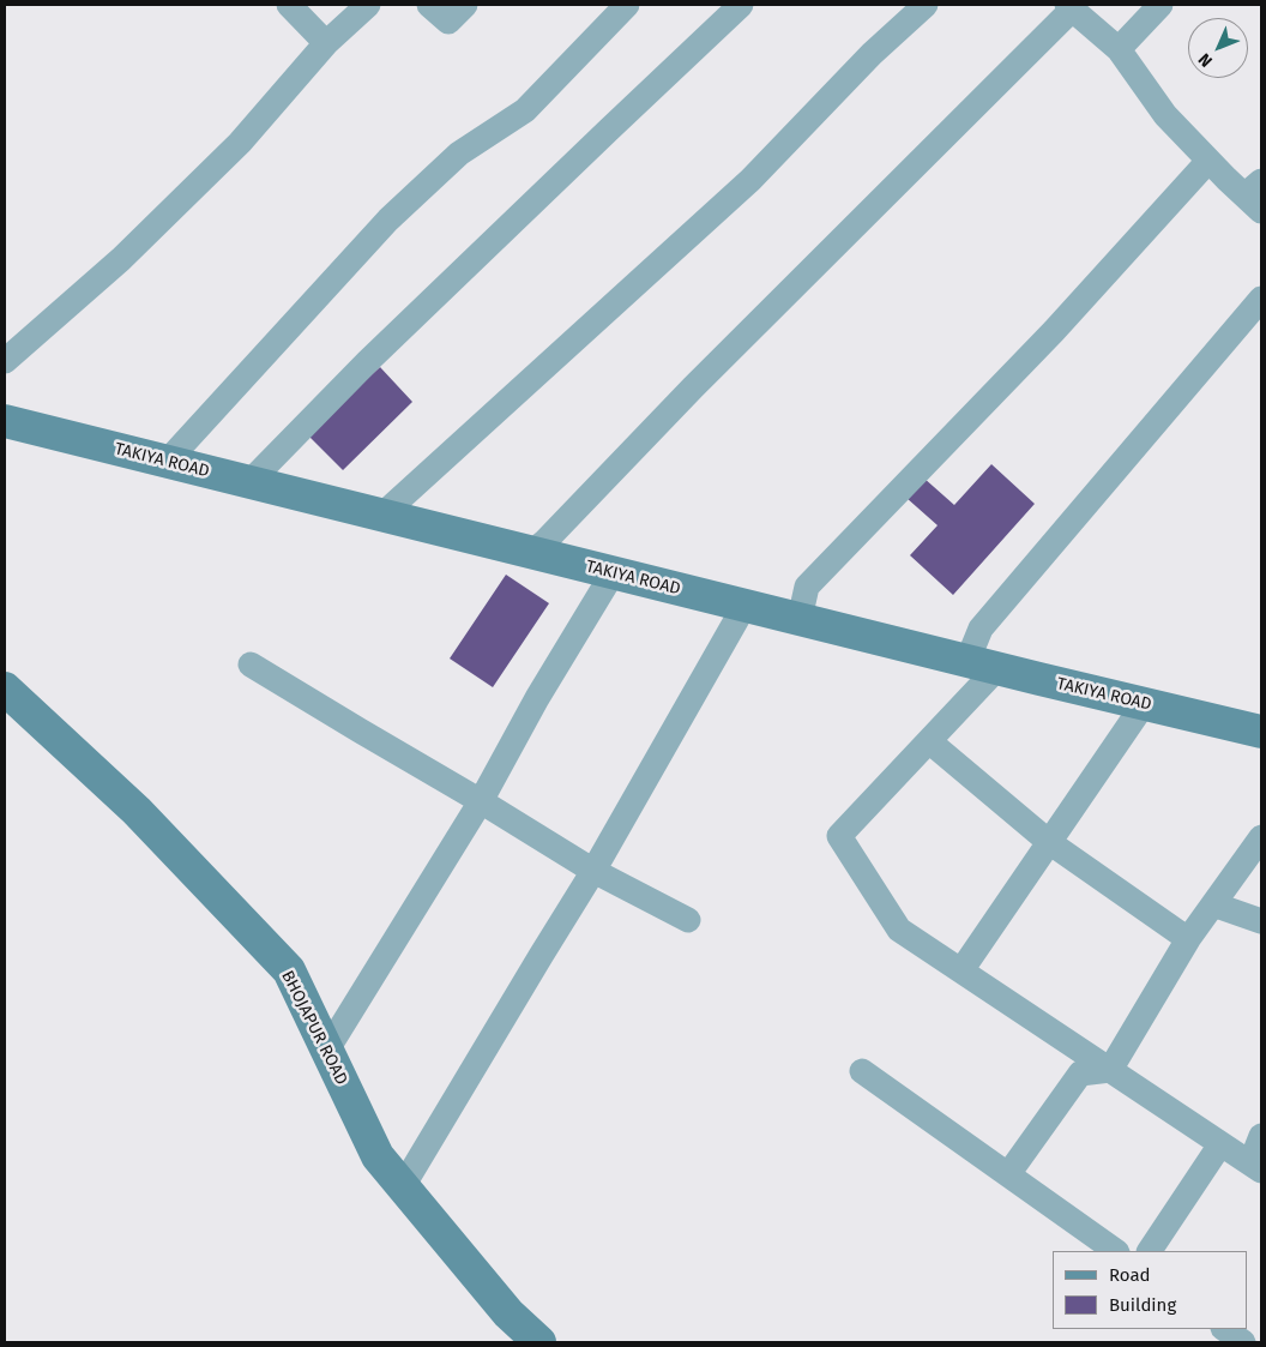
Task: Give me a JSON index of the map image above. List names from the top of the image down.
{
  "streets": {
    "main road": ["TAKIYA ROAD", "BHOJAPUR ROAD"]
  },
  "legend": ["Road", "Building"],
  "north": "bottom left"
}
